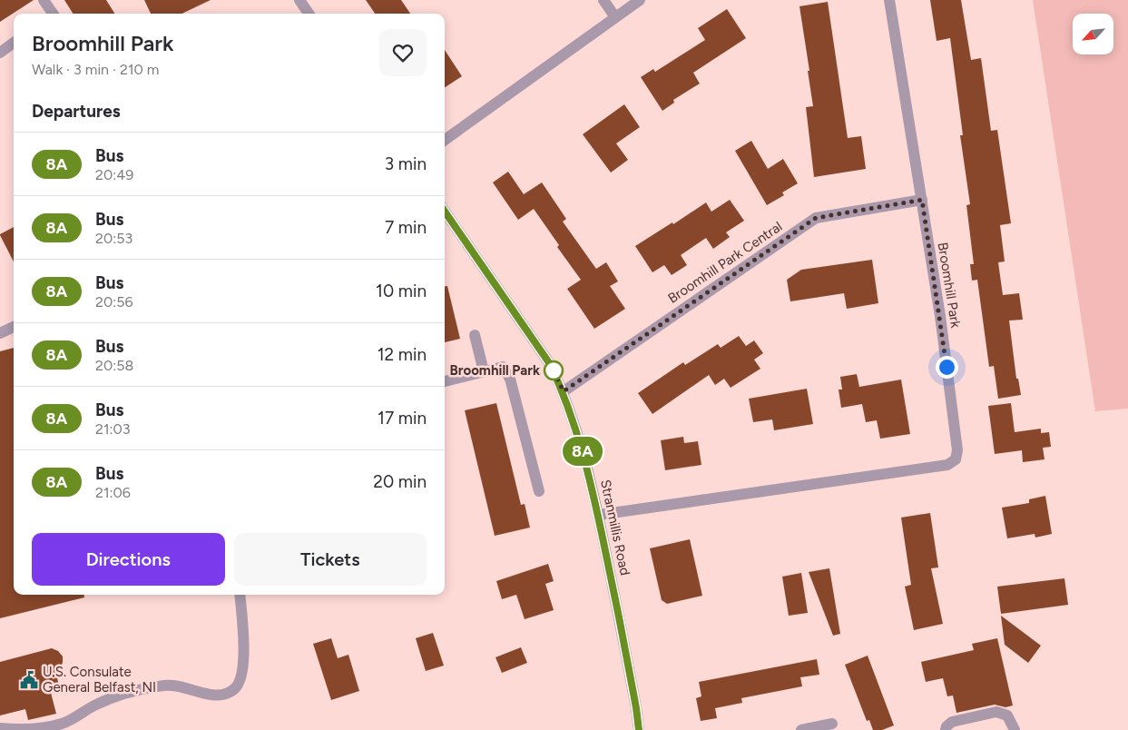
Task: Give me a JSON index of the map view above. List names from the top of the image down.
{
  "streets": {
    "street": ["Broomhill Park Central", "Broomhill Park", "Stranmillis Road"]
  },
  "crossings": [
    ["Broomhill Park Central", "Broomhill Park"],
    ["Broomhill Park Central", "Stranmillis Road"],
    ["Broomhill Park", "Stranmillis Road"]
  ],
  "places": {
    "other": ["Broomhill Park"],
    "public building": ["U.S. Consulate General Belfast, NI"]
  },
  "lines": ["bus line 8A"],
  "north": "bottom left",
  "page": {
    "on_map": "8A",
    "heading": [
      ["Broomhill Park", "Walk · 3 min · 210 m"],
      "Departures"
    ],
    "list": [
      {
        "mark": "8A",
        "name": "Bus",
        "note": "20:49",
        "value": "3 min"
      },
      {
        "mark": "8A",
        "name": "Bus",
        "note": "20:53",
        "value": "7 min"
      },
      {
        "mark": "8A",
        "name": "Bus",
        "note": "20:56",
        "value": "10 min"
      },
      {
        "mark": "8A",
        "name": "Bus",
        "note": "20:58",
        "value": "12 min"
      },
      {
        "mark": "8A",
        "name": "Bus",
        "note": "21:03",
        "value": "17 min"
      },
      {
        "mark": "8A",
        "name": "Bus",
        "note": "21:06",
        "value": "20 min"
      }
    ],
    "buttons": ["Directions", "Tickets"]
  }
}
